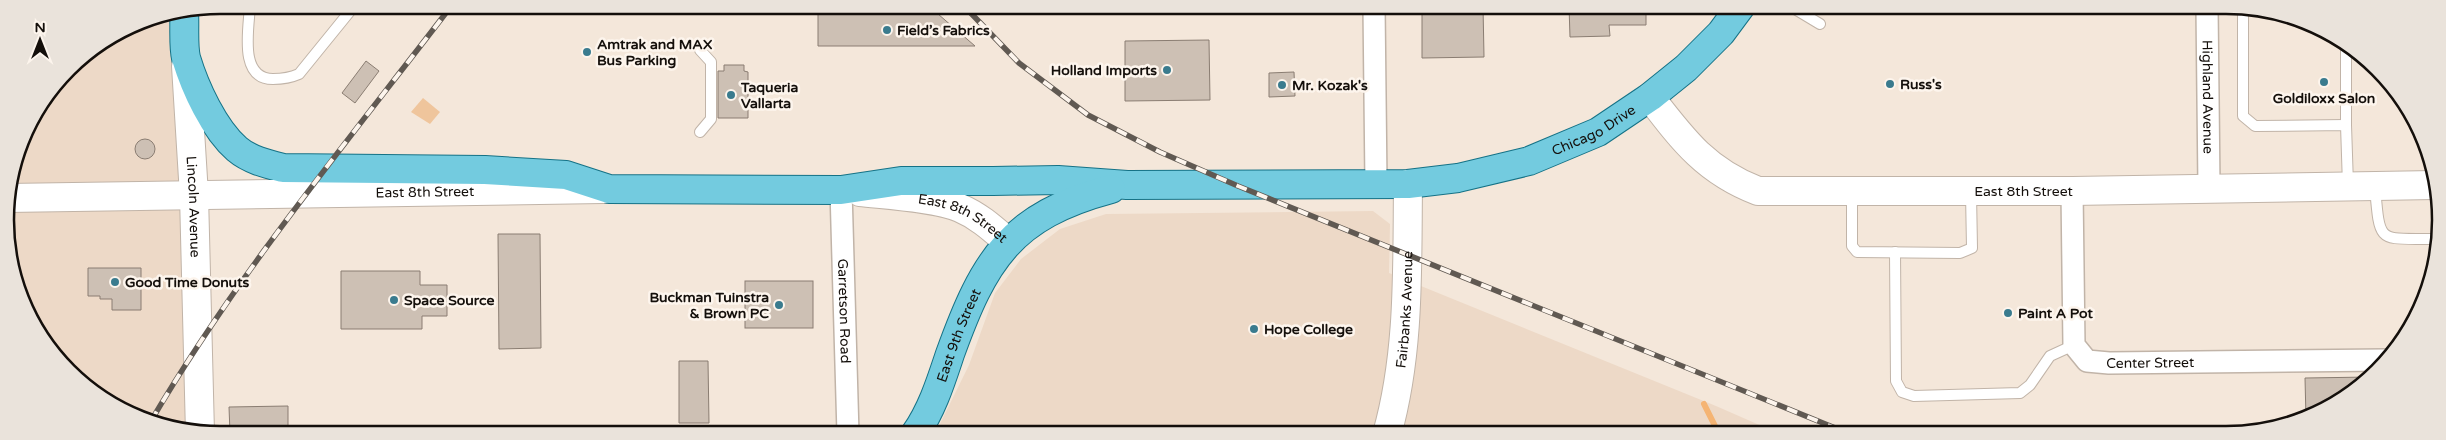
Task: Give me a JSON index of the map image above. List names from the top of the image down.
{
  "streets": {
    "main road": [
      "Chicago Drive",
      "East 8th Street",
      "Lincoln Avenue",
      "Fairbanks Avenue",
      "East 9th Street"
    ],
    "street": ["Highland Avenue", "Garretson Road", "Center Street"]
  },
  "crossings": [
    ["Highland Avenue", "East 8th Street"],
    ["Chicago Drive", "East 8th Street"],
    ["Chicago Drive", "Fairbanks Avenue"],
    ["East 8th Street", "Lincoln Avenue"],
    ["East 8th Street", "Fairbanks Avenue"],
    ["East 8th Street", "Garretson Road"],
    ["East 8th Street", "East 9th Street"]
  ],
  "places": [
    "Field’s Fabrics",
    "Amtrak and MAX Bus Parking",
    "Holland Imports",
    "Goldiloxx Salon",
    "Russ's",
    "Mr. Kozak's",
    "Taqueria Vallarta",
    "Good Time Donuts",
    "Space Source",
    "Buckman Tuinstra & Brown PC",
    "Paint A Pot",
    "Hope College"
  ],
  "north": "top"
}
